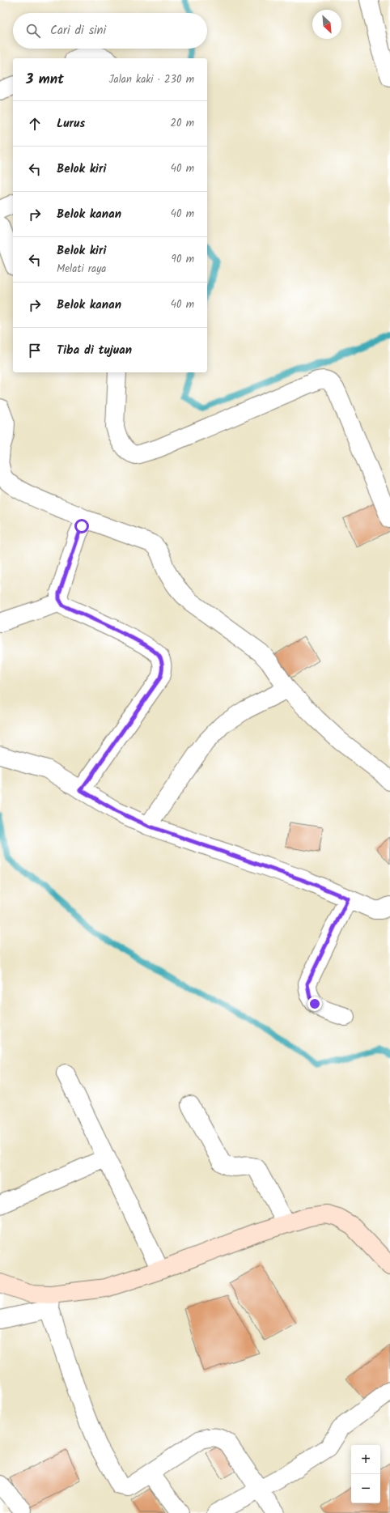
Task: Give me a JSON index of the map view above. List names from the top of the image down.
{
  "north": "bottom right",
  "page": {
    "search": "Cari di sini",
    "heading": ["3 mnt", "Jalan kaki · 230 m"],
    "list": [
      ["Lurus", "20 m"],
      ["Belok kiri", "40 m"],
      ["Belok kanan", "40 m"],
      ["Belok kiri", "Melati raya", "90 m"],
      ["Belok kanan", "40 m"],
      "Tiba di tujuan"
    ],
    "map_buttons": ["+", "−"]
  }
}
